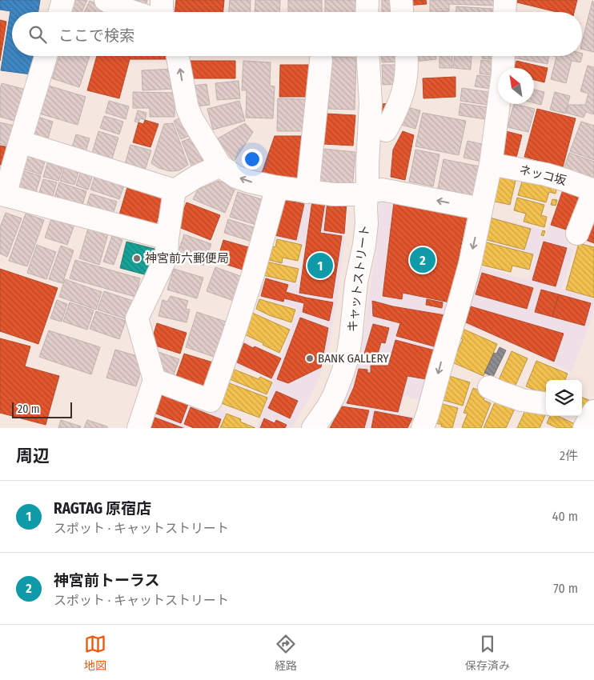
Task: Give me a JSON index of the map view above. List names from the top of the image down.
{
  "streets": {
    "street": ["ネッコ坂", "キャットストリート"]
  },
  "places": ["神宮前六郵便局", "BANK GALLERY"],
  "scale_bar": "20 m",
  "north": "top left",
  "page": {
    "search": "ここで検索",
    "pins": ["2", "1"],
    "scale": "20 m",
    "heading": ["周辺", "2件"],
    "list": [
      {
        "mark": "1",
        "name": "RAGTAG 原宿店",
        "note": "スポット · キャットストリート",
        "value": "40 m"
      },
      {
        "mark": "2",
        "name": "神宮前トーラス",
        "note": "スポット · キャットストリート",
        "value": "70 m"
      }
    ],
    "nav": ["地図", "経路", "保存済み"]
  }
}
